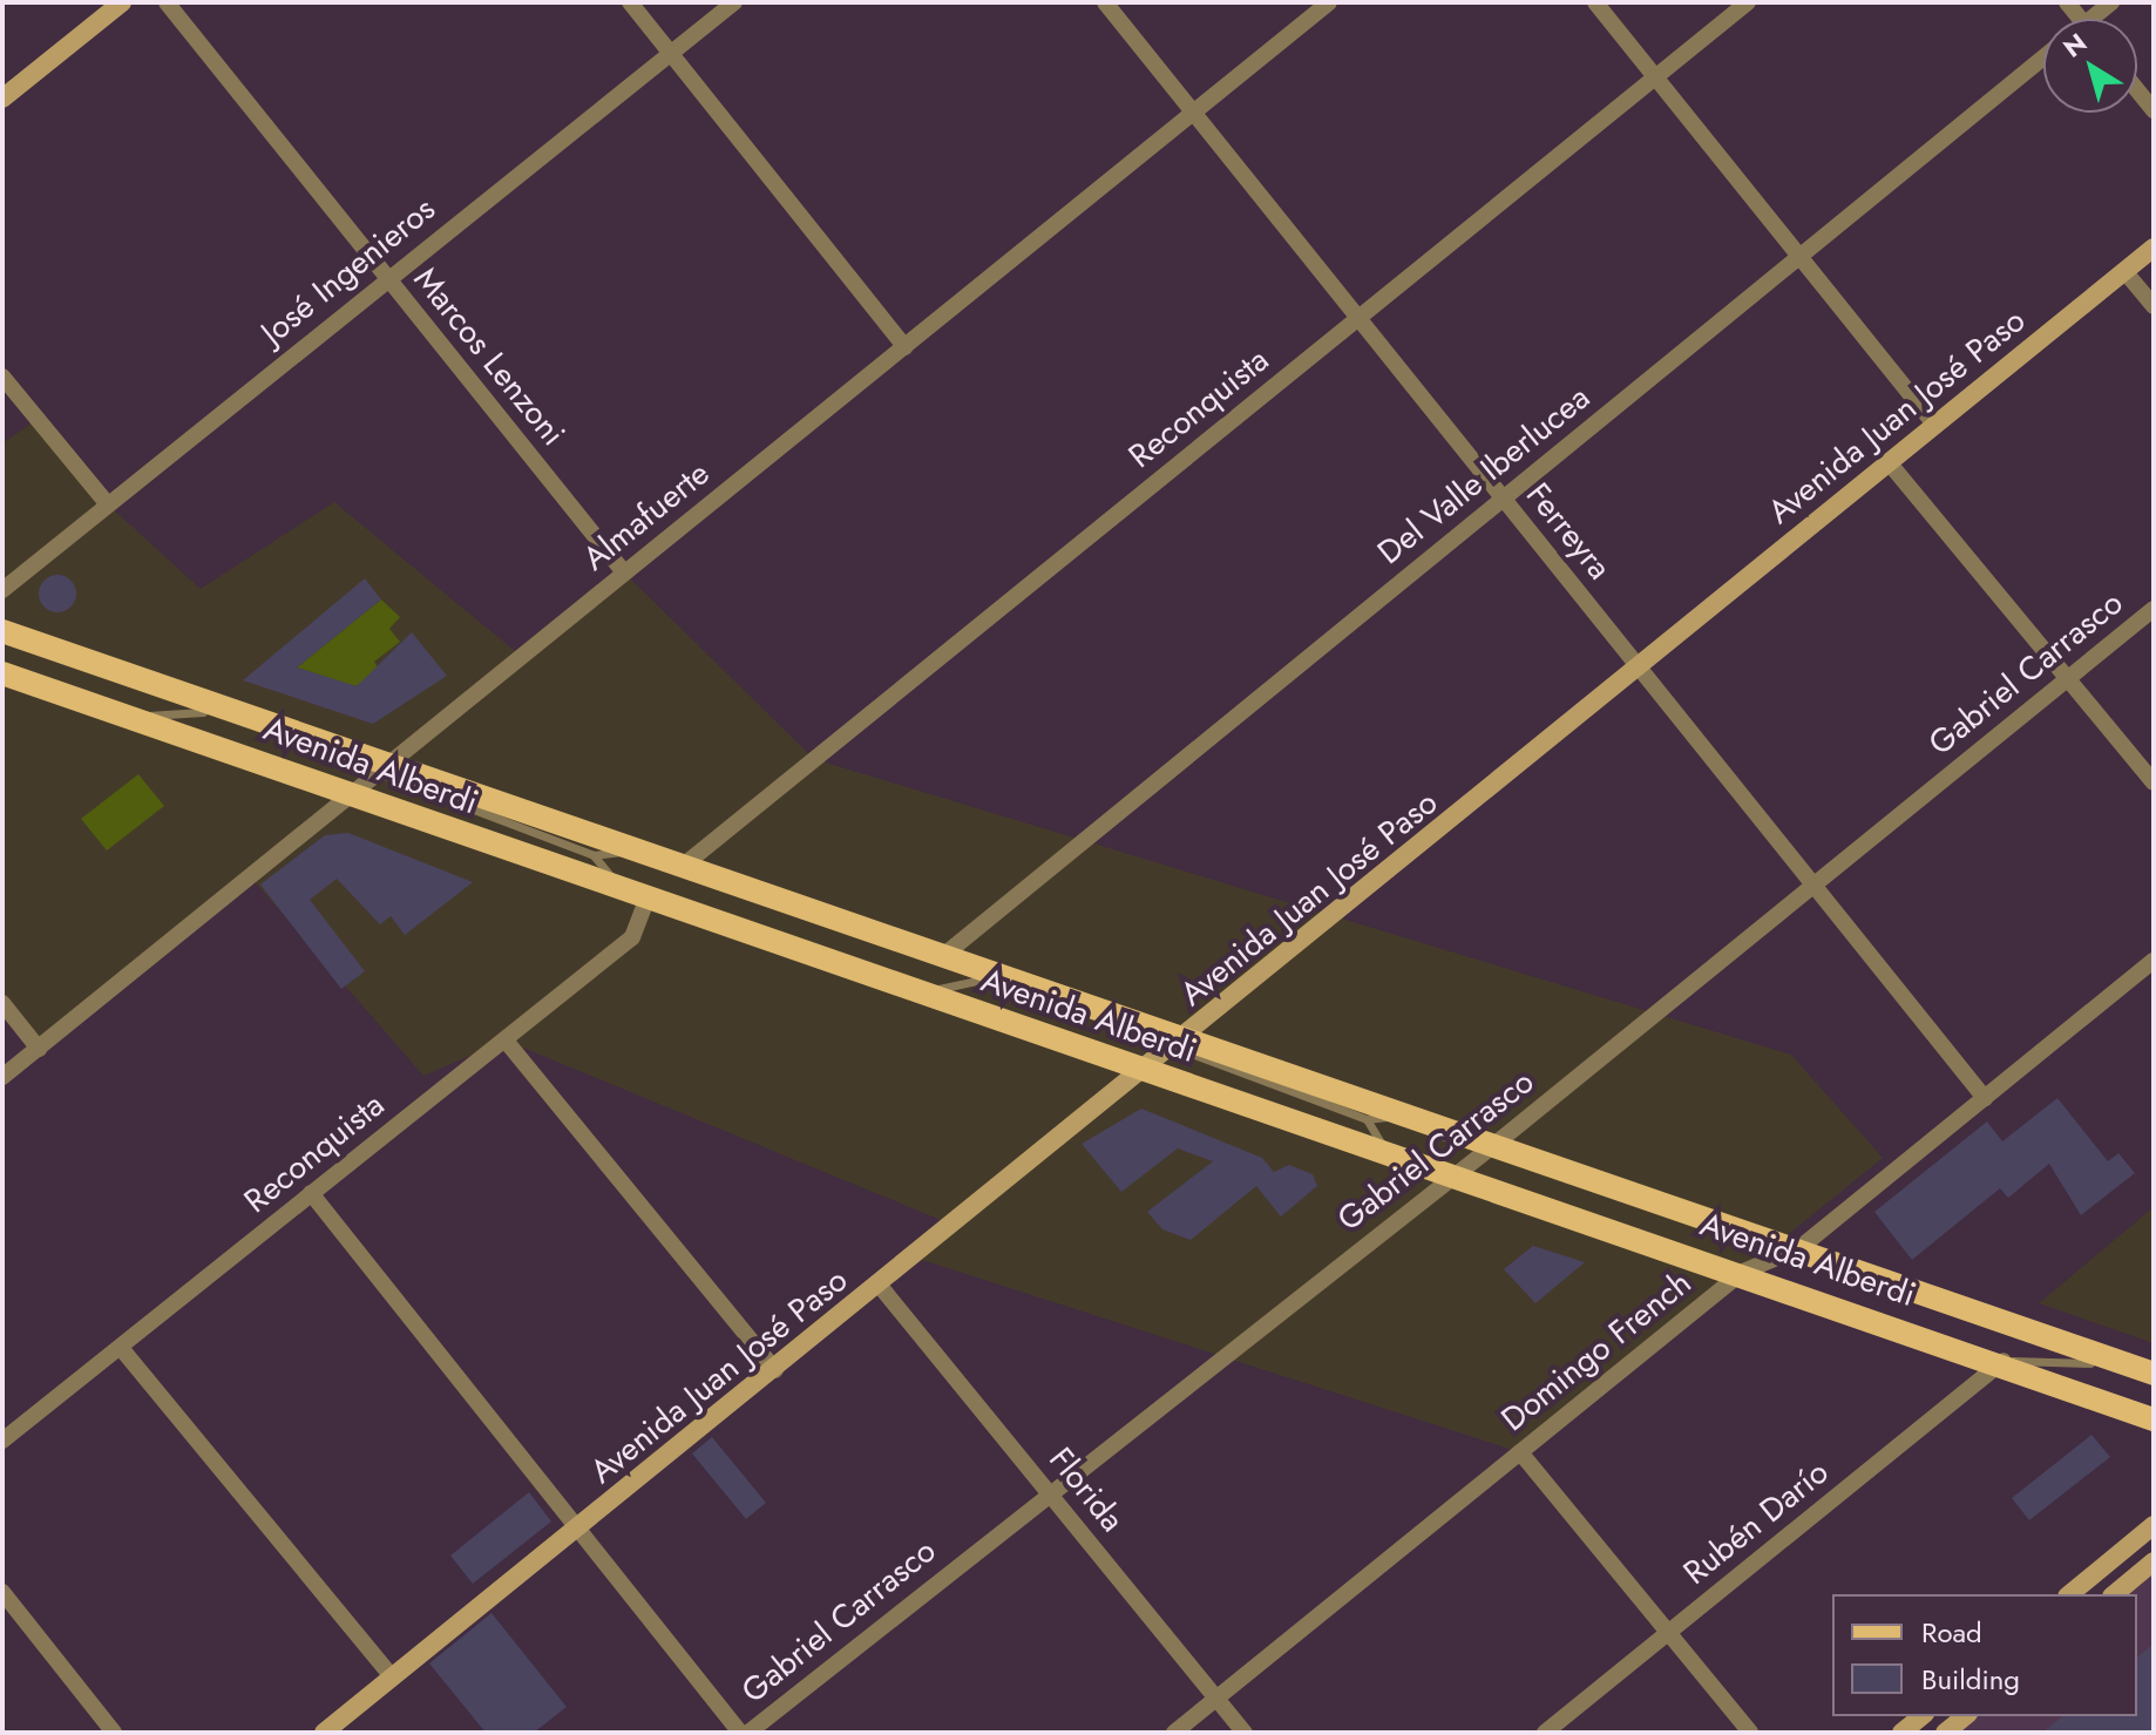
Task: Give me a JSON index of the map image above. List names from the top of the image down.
{
  "streets": {
    "main road": ["Avenida Alberdi"],
    "street": [
      "José Ingenieros",
      "Marcos Lenzoni",
      "Reconquista",
      "Avenida Juan José Paso",
      "Del Valle Iberlucea",
      "Almafuerte",
      "Ferreyra",
      "Gabriel Carrasco",
      "Domingo French",
      "Florida",
      "Rubén Darío"
    ]
  },
  "crossings": [
    ["José Ingenieros", "Marcos Lenzoni"],
    ["Marcos Lenzoni", "Almafuerte"],
    ["Reconquista", "Ferreyra"],
    ["Reconquista", "Avenida Alberdi"],
    ["Avenida Juan José Paso", "Ferreyra"],
    ["Avenida Juan José Paso", "Avenida Alberdi"],
    ["Avenida Juan José Paso", "Florida"],
    ["Del Valle Iberlucea", "Ferreyra"],
    ["Del Valle Iberlucea", "Avenida Alberdi"],
    ["Almafuerte", "Ferreyra"],
    ["Almafuerte", "Avenida Alberdi"],
    ["Ferreyra", "Gabriel Carrasco"],
    ["Ferreyra", "Domingo French"],
    ["Gabriel Carrasco", "Avenida Alberdi"],
    ["Gabriel Carrasco", "Florida"],
    ["Avenida Alberdi", "Domingo French"],
    ["Avenida Alberdi", "Rubén Darío"],
    ["Domingo French", "Florida"]
  ],
  "legend": ["Road", "Building"],
  "north": "top left"
}
